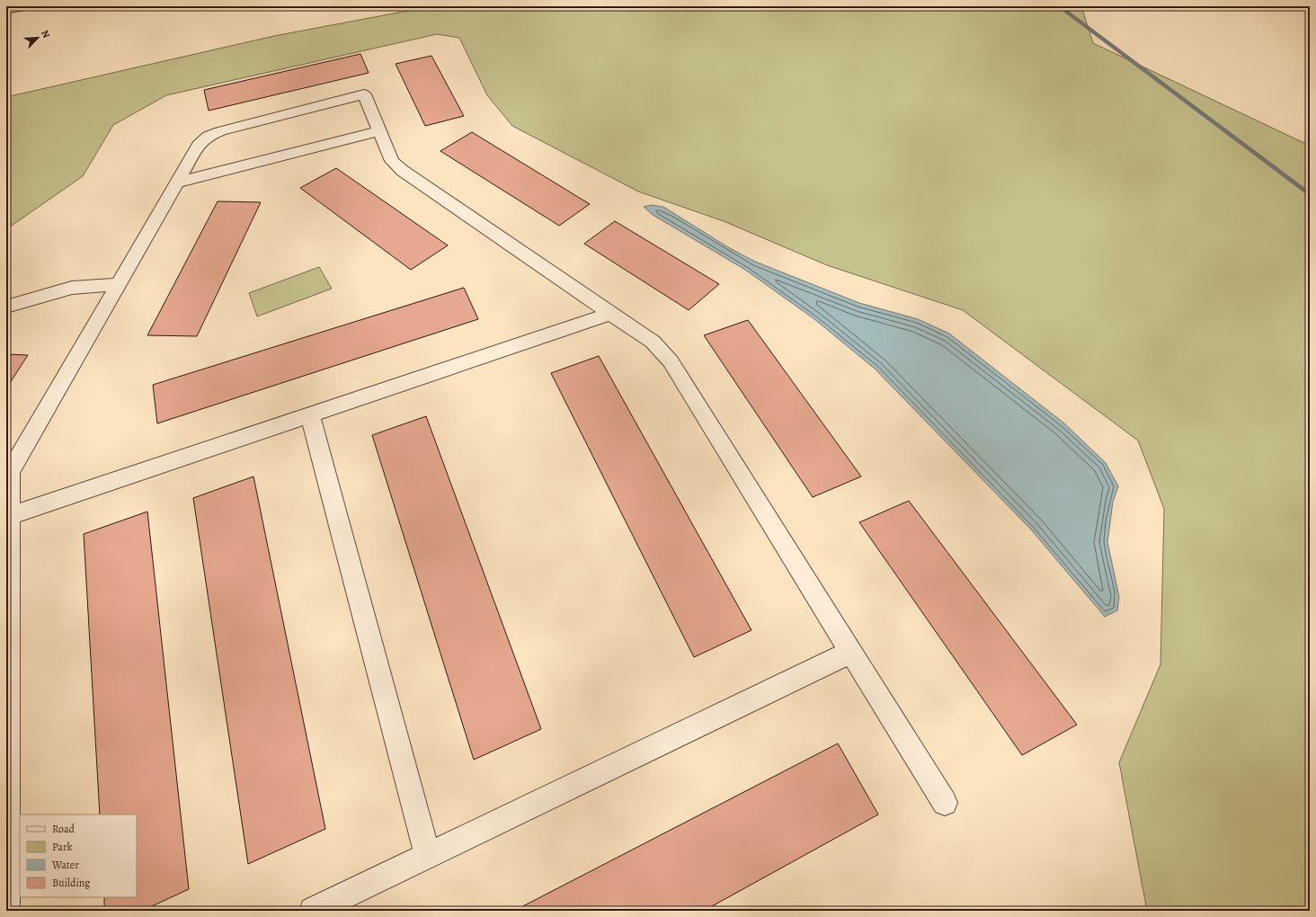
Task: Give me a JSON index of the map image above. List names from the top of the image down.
{
  "legend": [
    "Road",
    "Park",
    "Water",
    "Building"
  ],
  "north": "top right"
}
